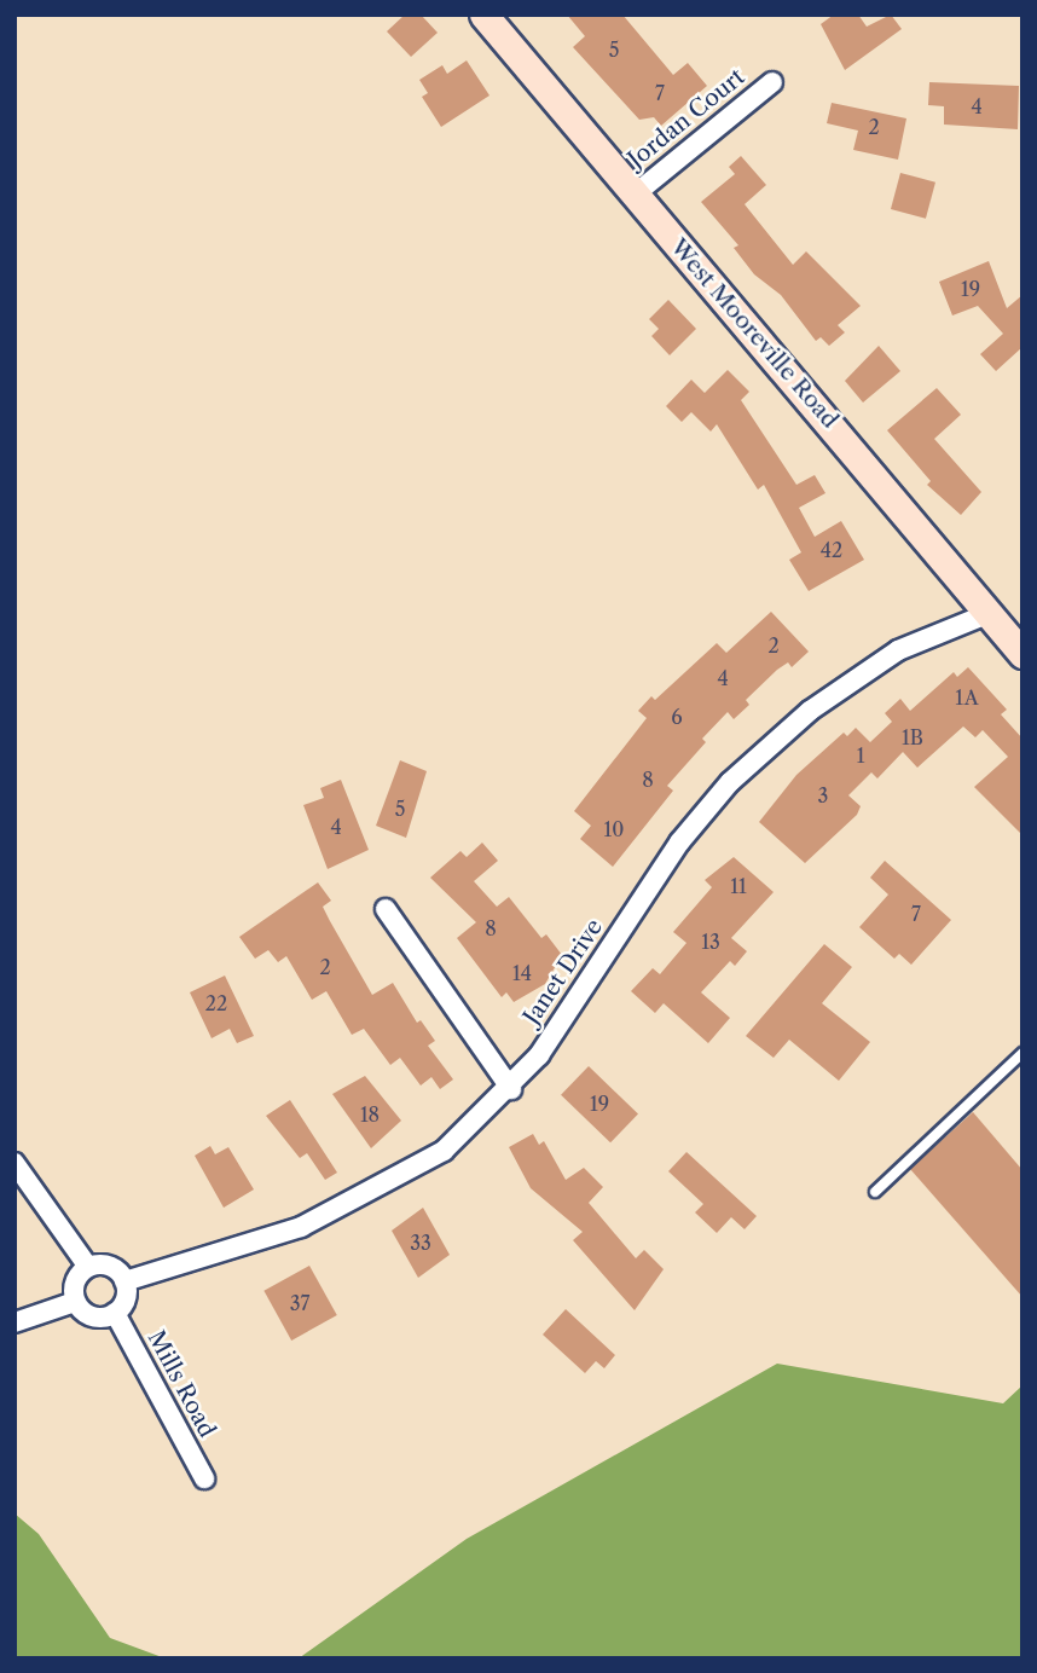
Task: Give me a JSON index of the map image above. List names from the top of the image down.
{
  "streets": {
    "main road": ["West Mooreville Road"],
    "street": ["Jordan Court", "Janet Drive", "Mills Road"]
  },
  "crossings": [
    ["Jordan Court", "West Mooreville Road"],
    ["West Mooreville Road", "Janet Drive"],
    ["Janet Drive", "Mills Road"]
  ],
  "house_numbers": [
    "5",
    "7",
    "4",
    "2",
    "19",
    "42",
    "2",
    "4",
    "1A",
    "6",
    "1B",
    "1",
    "8",
    "3",
    "5",
    "4",
    "10",
    "11",
    "7",
    "8",
    "13",
    "2",
    "14",
    "22",
    "19",
    "18",
    "33",
    "37"
  ]
}
